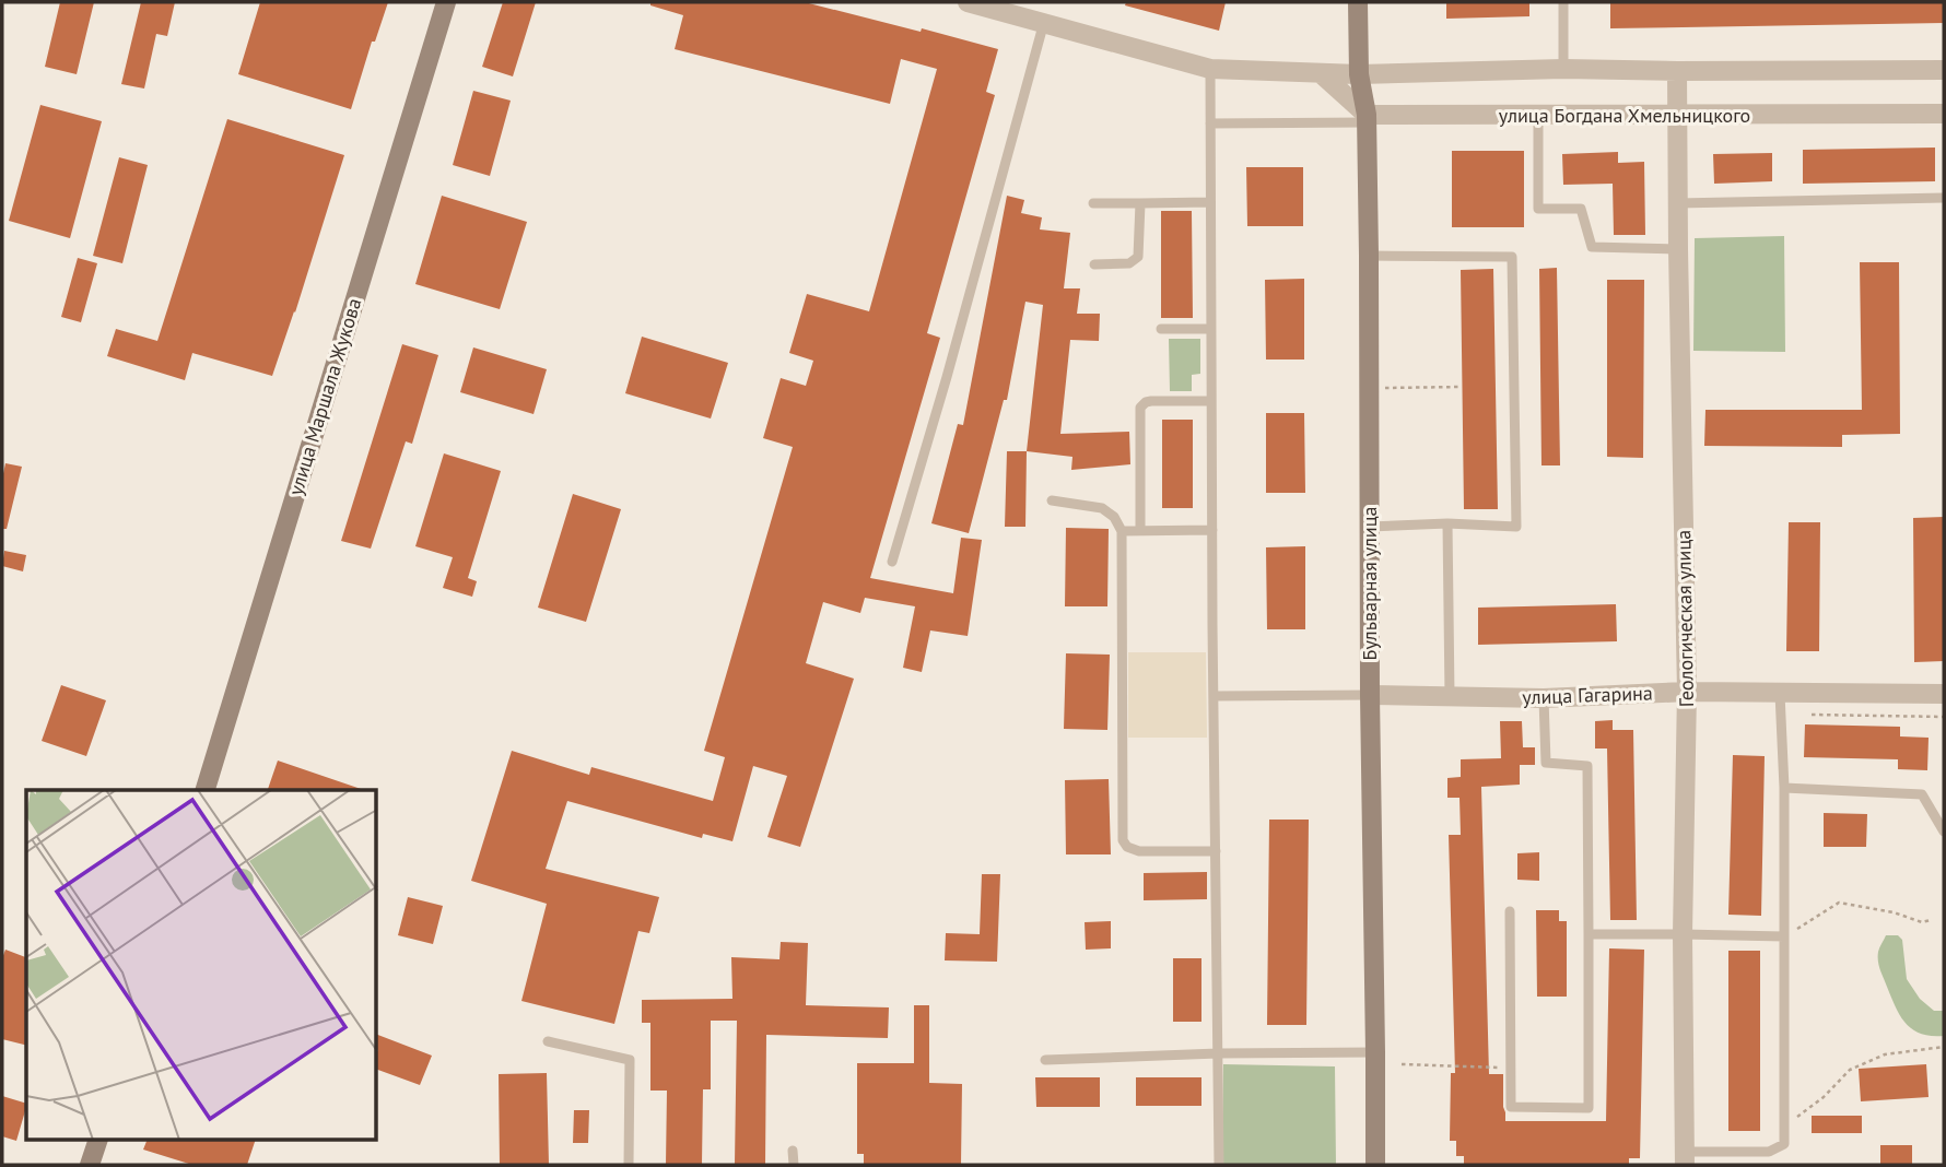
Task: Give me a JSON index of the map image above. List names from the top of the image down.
{
  "streets": {
    "main road": ["улица Маршала Жукова", "Бульварная улица"],
    "street": ["улица Богдана Хмельницкого", "Геологическая улица", "улица Гагарина"]
  },
  "crossings": [
    ["улица Богдана Хмельницкого", "Бульварная улица"],
    ["улица Богдана Хмельницкого", "Геологическая улица"],
    ["Бульварная улица", "улица Гагарина"],
    ["Геологическая улица", "улица Гагарина"]
  ]
}
